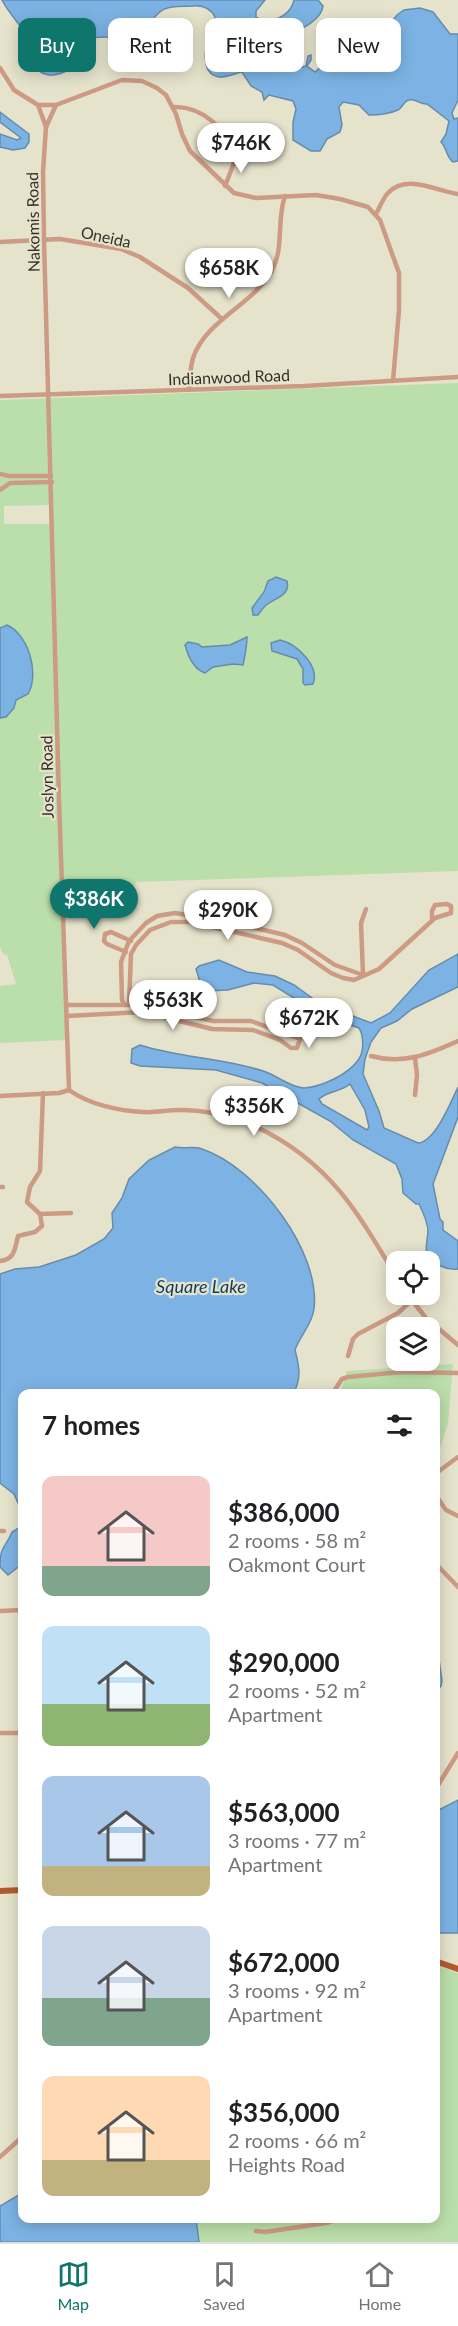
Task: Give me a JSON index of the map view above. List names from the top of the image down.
{
  "streets": {
    "street": [
      "Nakomis Road",
      "Oneida",
      "Indianwood Road",
      "Joslyn Road"
    ]
  },
  "crossings": [
    ["Nakomis Road", "Oneida"],
    ["Nakomis Road", "Indianwood Road"],
    ["Nakomis Road", "Joslyn Road"],
    ["Indianwood Road", "Joslyn Road"]
  ],
  "water": ["Square Lake"],
  "page": {
    "chip": [
      "Buy",
      "Rent",
      "Filters",
      "New"
    ],
    "price": [
      "$746K",
      "$658K",
      "$386K",
      "$290K",
      "$563K",
      "$672K",
      "$356K"
    ],
    "heading": "7 homes",
    "list": [
      {
        "name": "$386,000",
        "note": "2 rooms · 58 m² · Oakmont Court"
      },
      {
        "name": "$290,000",
        "note": "2 rooms · 52 m² · Apartment"
      },
      {
        "name": "$563,000",
        "note": "3 rooms · 77 m² · Apartment"
      },
      {
        "name": "$672,000",
        "note": "3 rooms · 92 m² · Apartment"
      },
      {
        "name": "$356,000",
        "note": "2 rooms · 66 m² · Heights Road"
      }
    ],
    "tabs": ["Map", "Saved", "Home"]
  }
}
